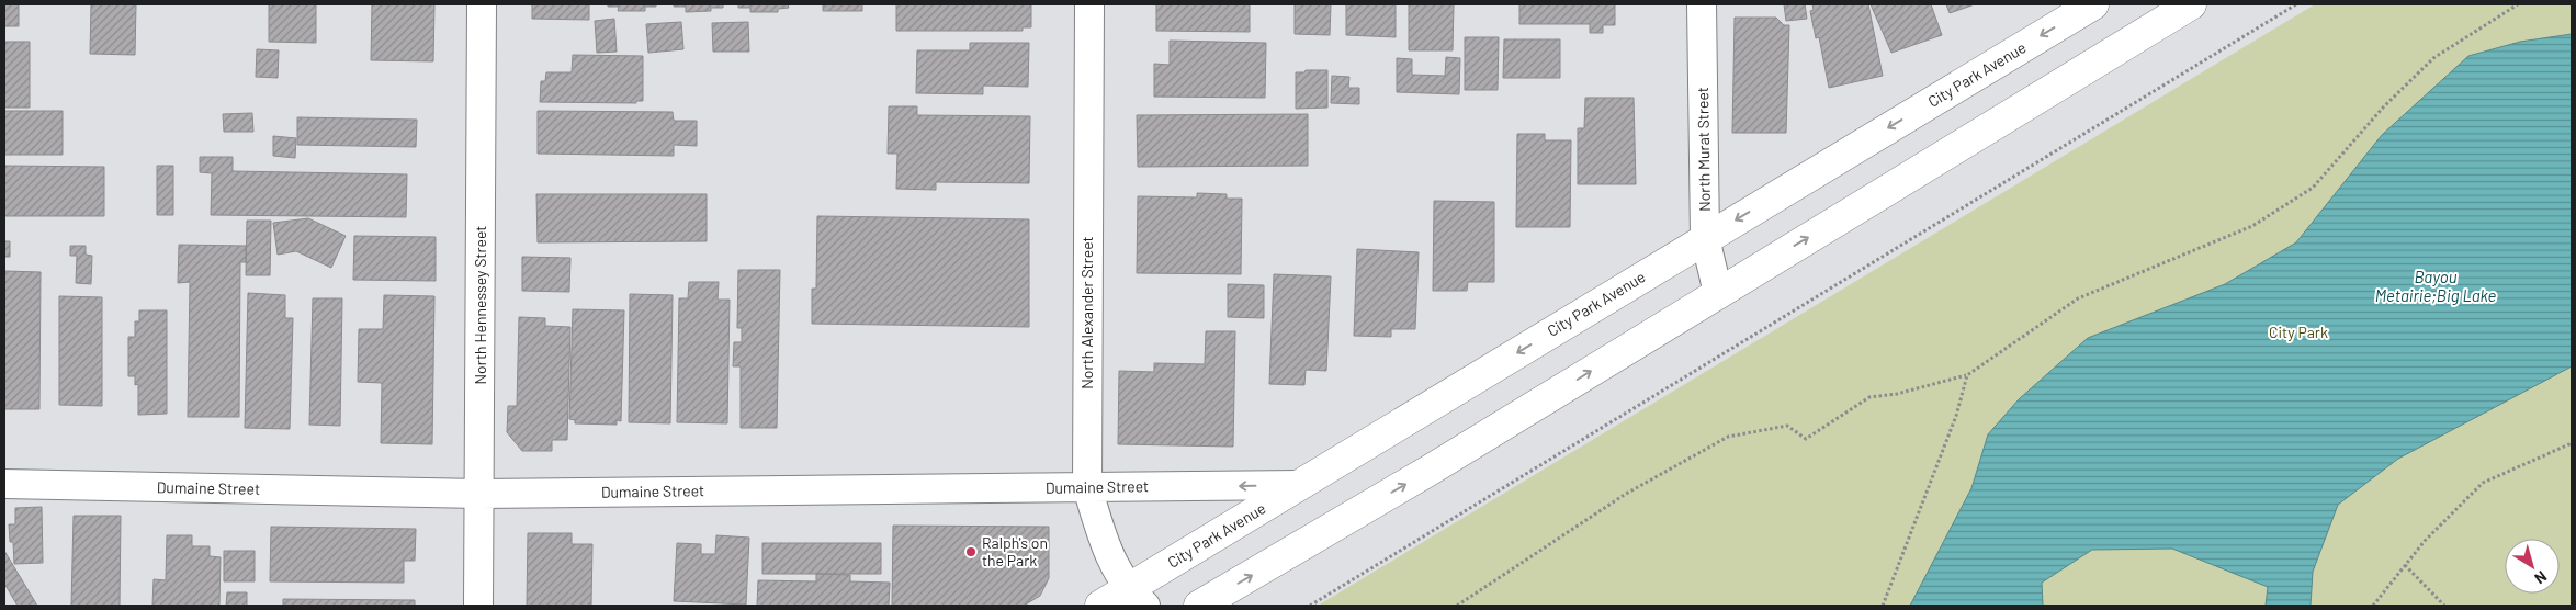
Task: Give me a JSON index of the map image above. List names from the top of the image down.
{
  "streets": {
    "main road": ["City Park Avenue"],
    "street": [
      "North Murat Street",
      "North Hennessey Street",
      "North Alexander Street",
      "Dumaine Street"
    ]
  },
  "crossings": [
    ["City Park Avenue", "North Murat Street"],
    ["City Park Avenue", "North Alexander Street"],
    ["City Park Avenue", "Dumaine Street"],
    ["North Hennessey Street", "Dumaine Street"],
    ["North Alexander Street", "Dumaine Street"]
  ],
  "water": ["Bayou Metairie;Big Lake"],
  "parks": ["City Park"],
  "places": ["Ralph's on the Park"],
  "north": "bottom right"
}
